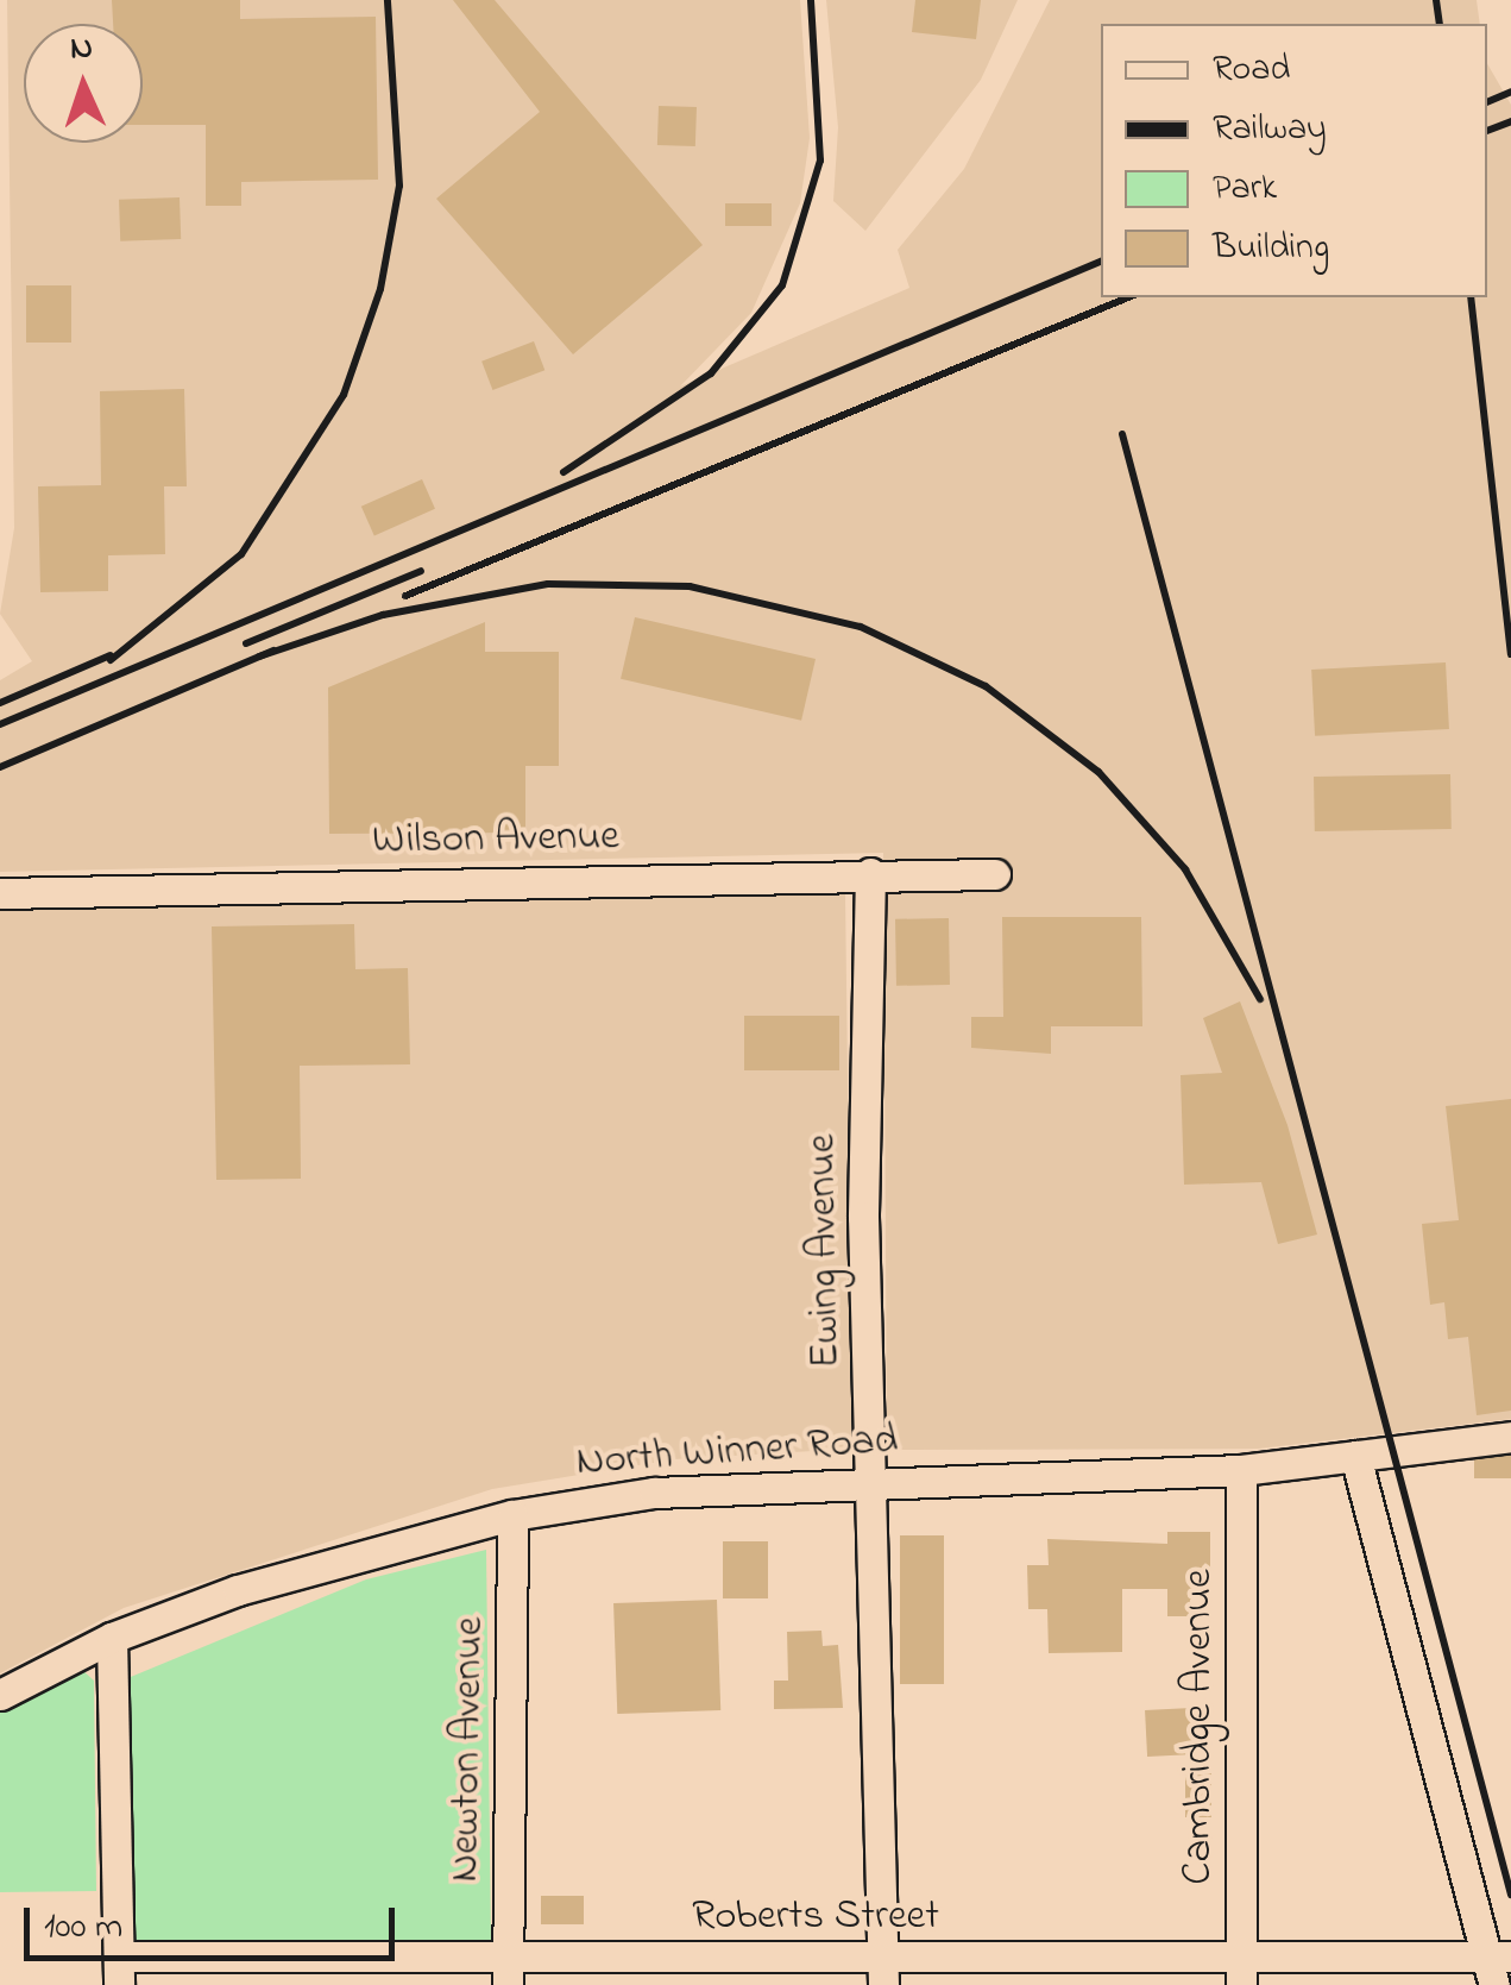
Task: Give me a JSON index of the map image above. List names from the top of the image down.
{
  "streets": {
    "street": [
      "Wilson Avenue",
      "Ewing Avenue",
      "North Winner Road",
      "Cambridge Avenue",
      "Newton Avenue",
      "Roberts Street"
    ]
  },
  "crossings": [
    ["Wilson Avenue", "Ewing Avenue"],
    ["Ewing Avenue", "North Winner Road"],
    ["Ewing Avenue", "Roberts Street"],
    ["North Winner Road", "Cambridge Avenue"],
    ["North Winner Road", "Newton Avenue"],
    ["Cambridge Avenue", "Roberts Street"],
    ["Newton Avenue", "Roberts Street"]
  ],
  "legend": [
    "Road",
    "Railway",
    "Park",
    "Building"
  ],
  "scale_bar": "100 m",
  "north": "top"
}
